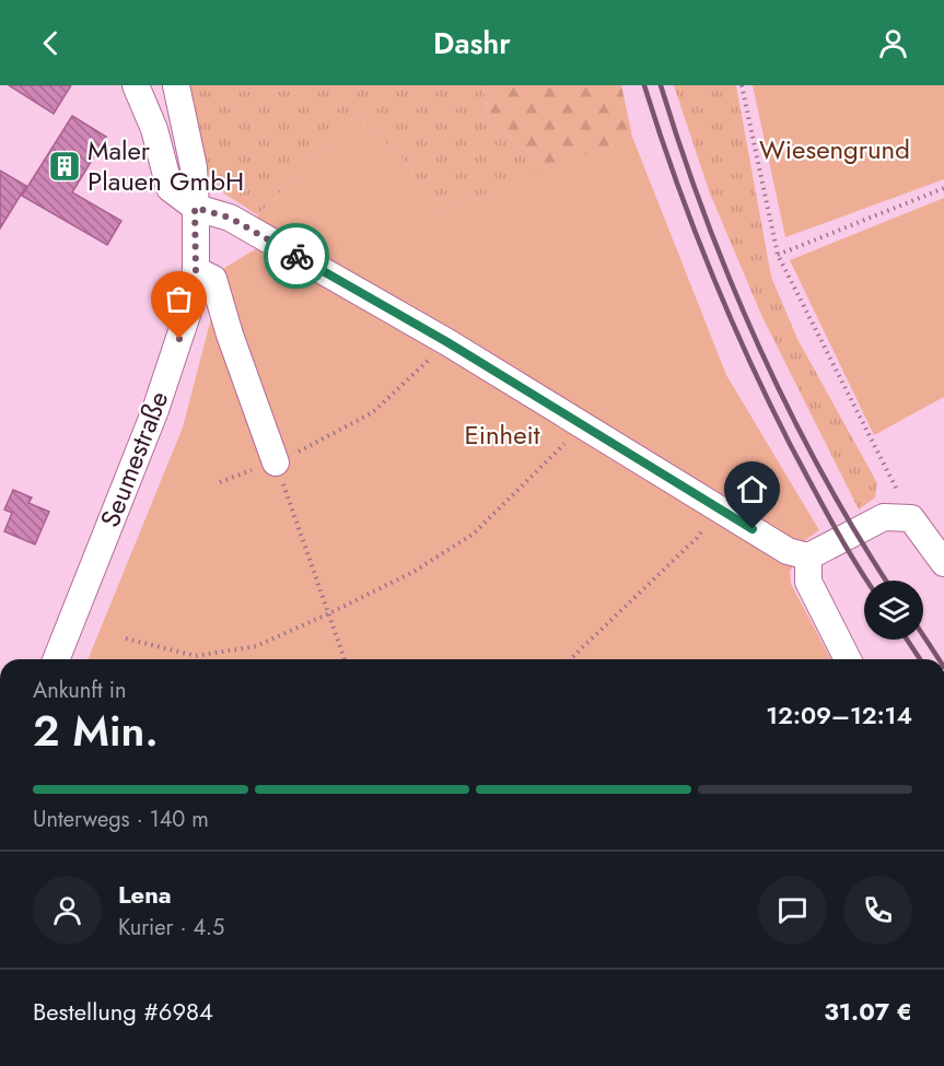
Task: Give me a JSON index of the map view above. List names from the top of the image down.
{
  "streets": {
    "street": ["Seumestraße"]
  },
  "parks": ["Wiesengrund", "Einheit"],
  "places": {
    "building": ["Maler Plauen GmbH"]
  },
  "page": {
    "header": "Dashr",
    "heading": ["2 Min.", "Ankunft in", "12:09–12:14"],
    "panel": [
      "Lena",
      "Kurier · 4.5",
      "Bestellung #6984",
      "31.07 €"
    ],
    "bar": "Unterwegs · 140 m"
  }
}
